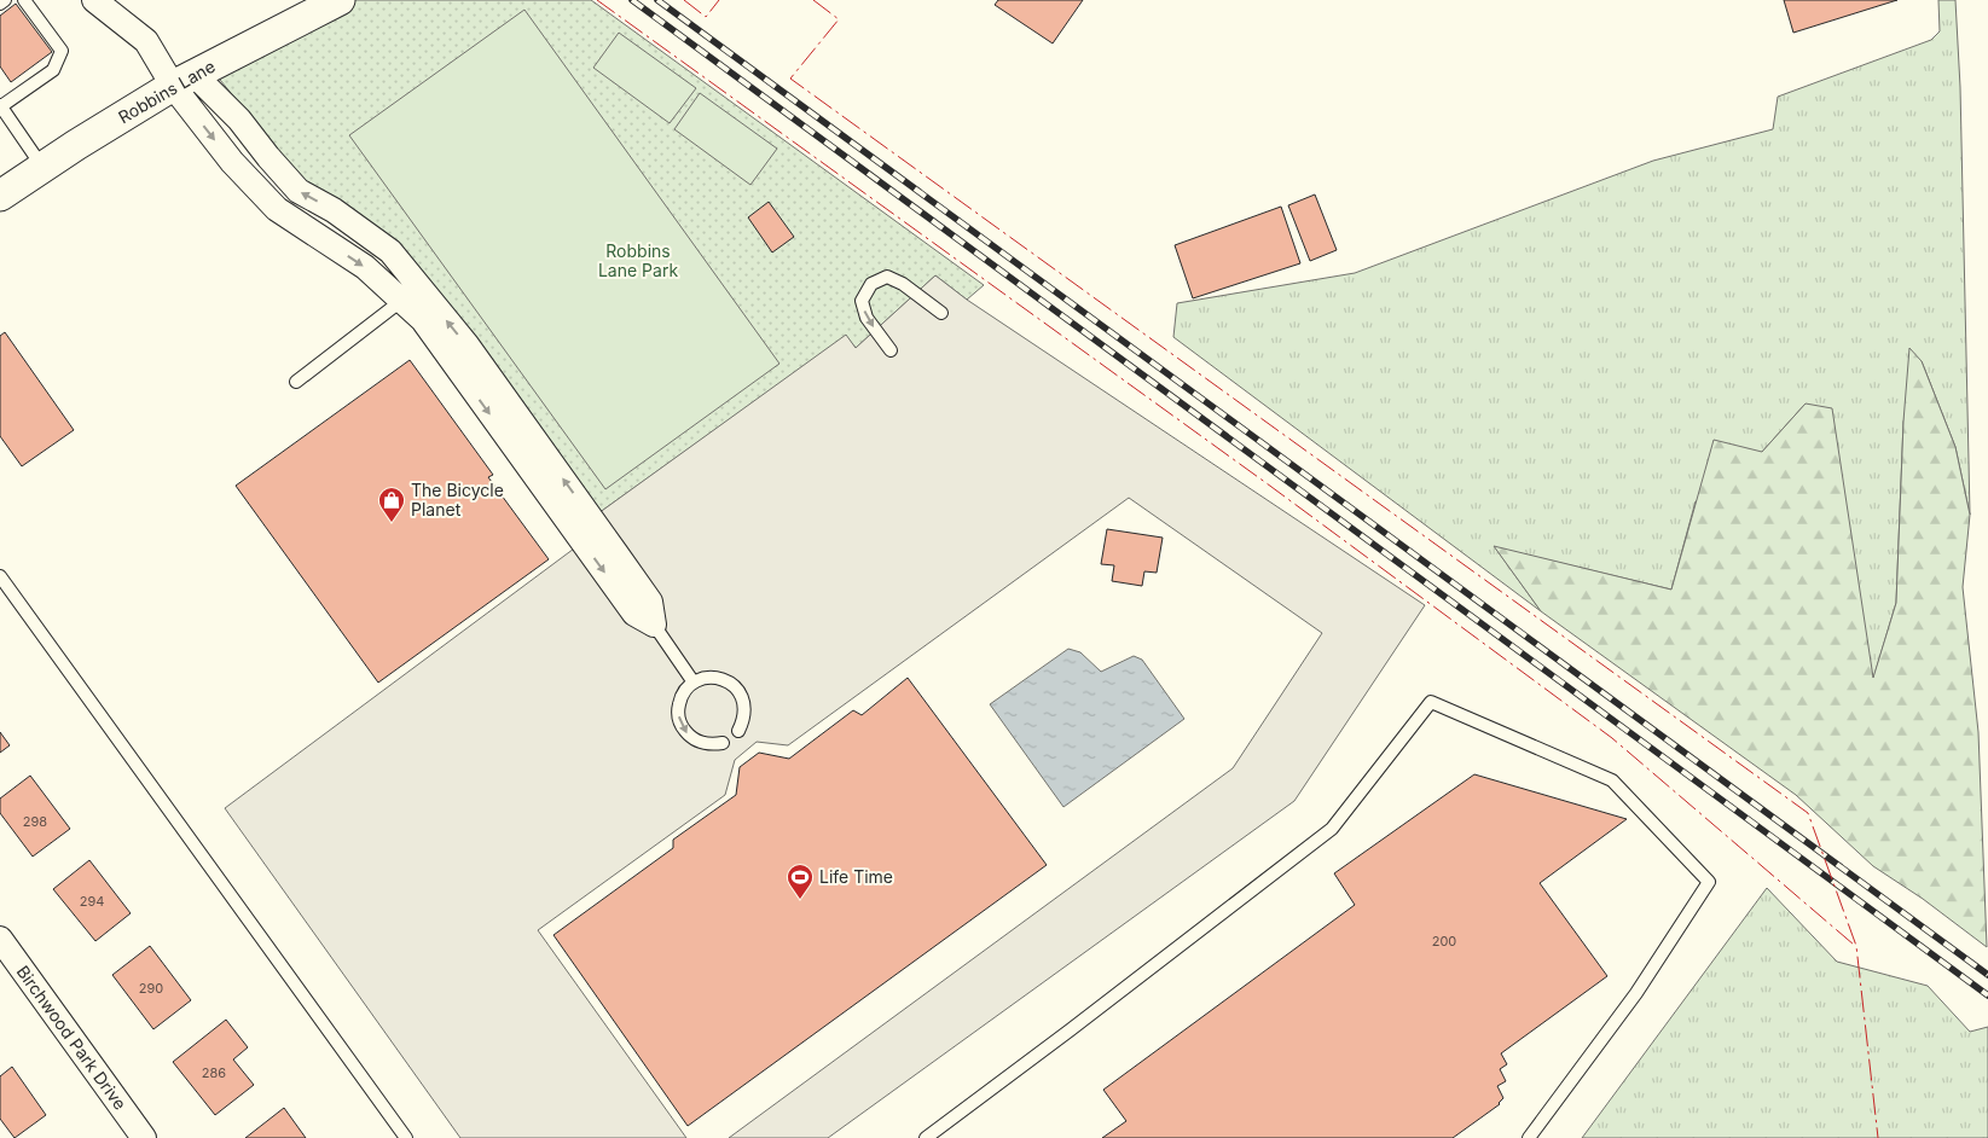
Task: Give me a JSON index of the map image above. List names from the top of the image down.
{
  "streets": {
    "street": ["Robbins Lane", "Birchwood Park Drive"]
  },
  "parks": ["Robbins Lane Park"],
  "places": {
    "shop": ["The Bicycle Planet"],
    "sports": ["Life Time"]
  },
  "house_numbers": [
    "298",
    "294",
    "200",
    "290",
    "286"
  ]
}
